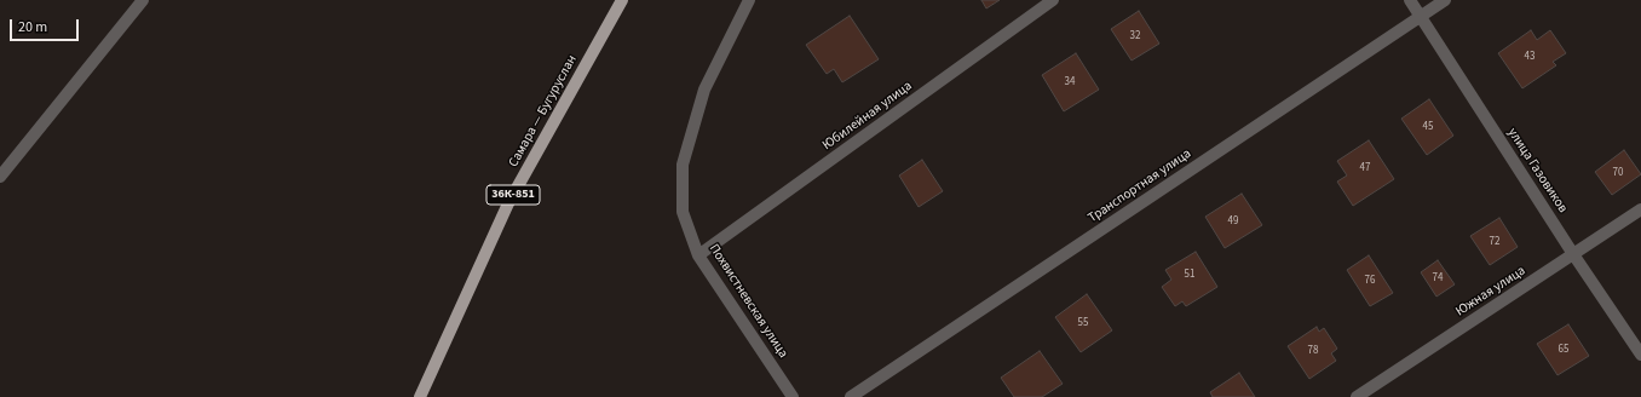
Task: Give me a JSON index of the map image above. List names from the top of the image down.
{
  "streets": {
    "main road": ["Самара — Бугуруслан", "36К-851"],
    "street": [
      "Юбилейная улица",
      "улица Газовиков",
      "Транспортная улица",
      "Южная улица",
      "Похвистневская улица"
    ]
  },
  "crossings": [
    ["Юбилейная улица", "Похвистневская улица"],
    ["улица Газовиков", "Транспортная улица"],
    ["улица Газовиков", "Южная улица"]
  ],
  "house_numbers": [
    "32",
    "43",
    "34",
    "45",
    "47",
    "70",
    "49",
    "72",
    "51",
    "74",
    "76",
    "55",
    "65",
    "78"
  ],
  "scale_bar": "20 m"
}
